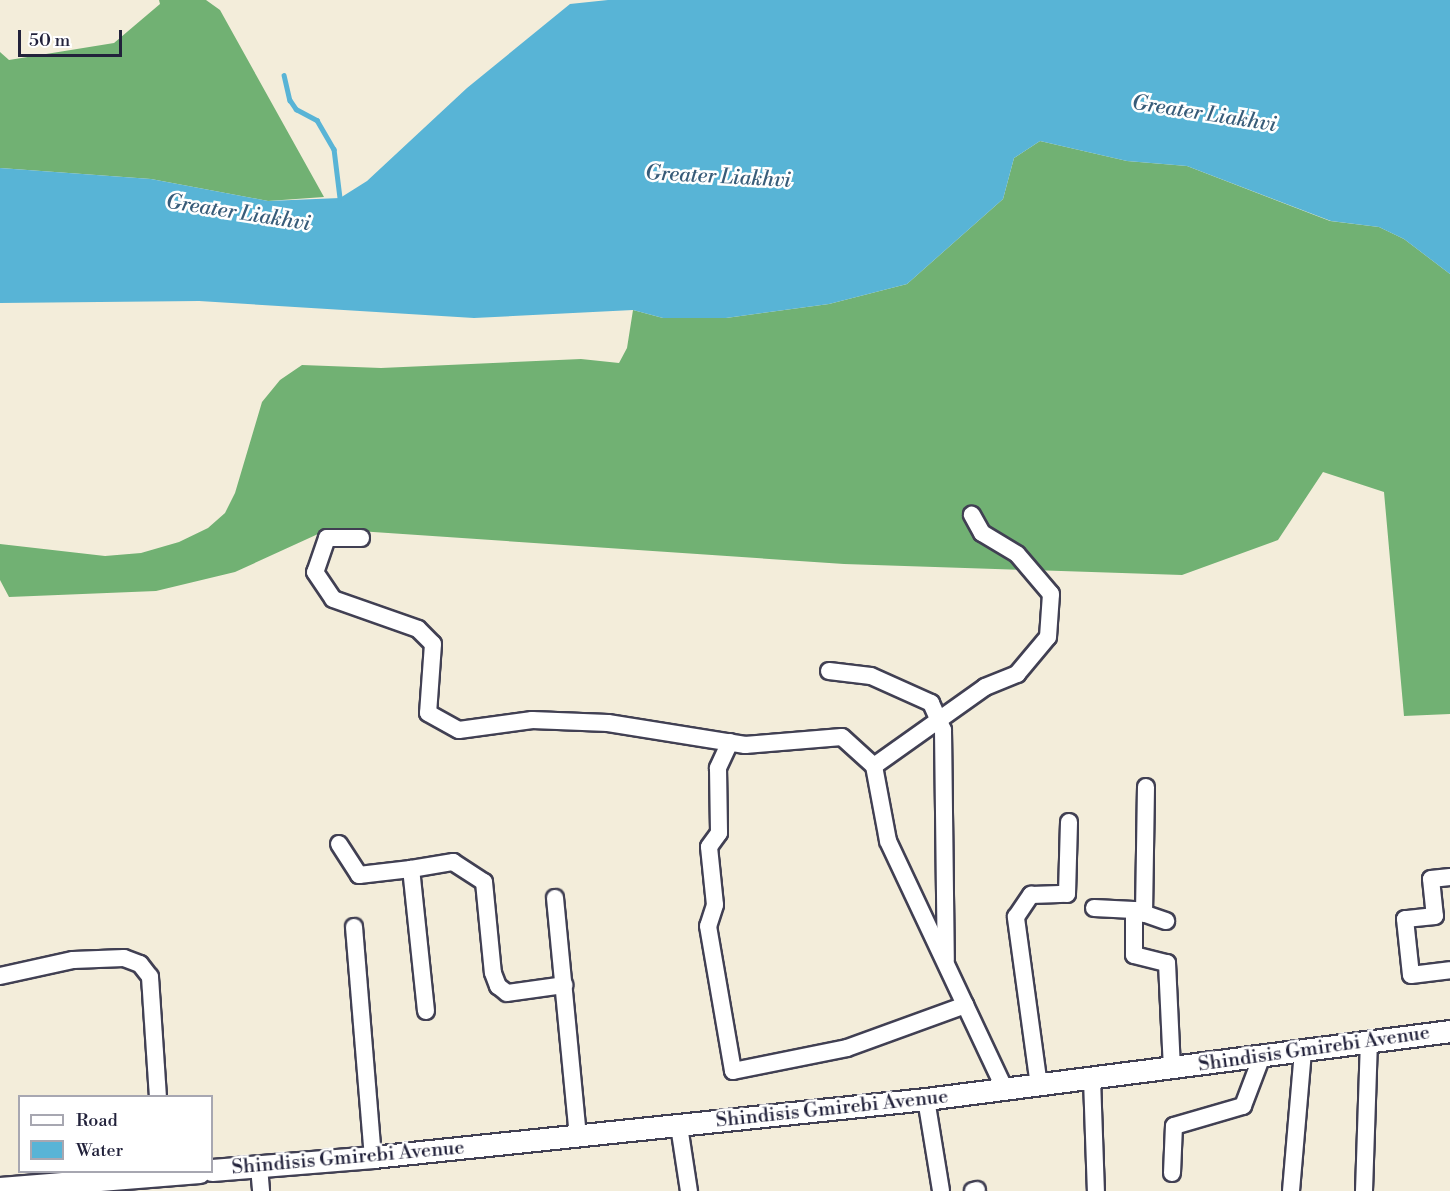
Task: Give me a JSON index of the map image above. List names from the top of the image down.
{
  "streets": {
    "main road": ["Shindisis Gmirebi Avenue"]
  },
  "water": ["Greater Liakhvi"],
  "legend": ["Road", "Water"],
  "scale_bar": "50 m"
}
